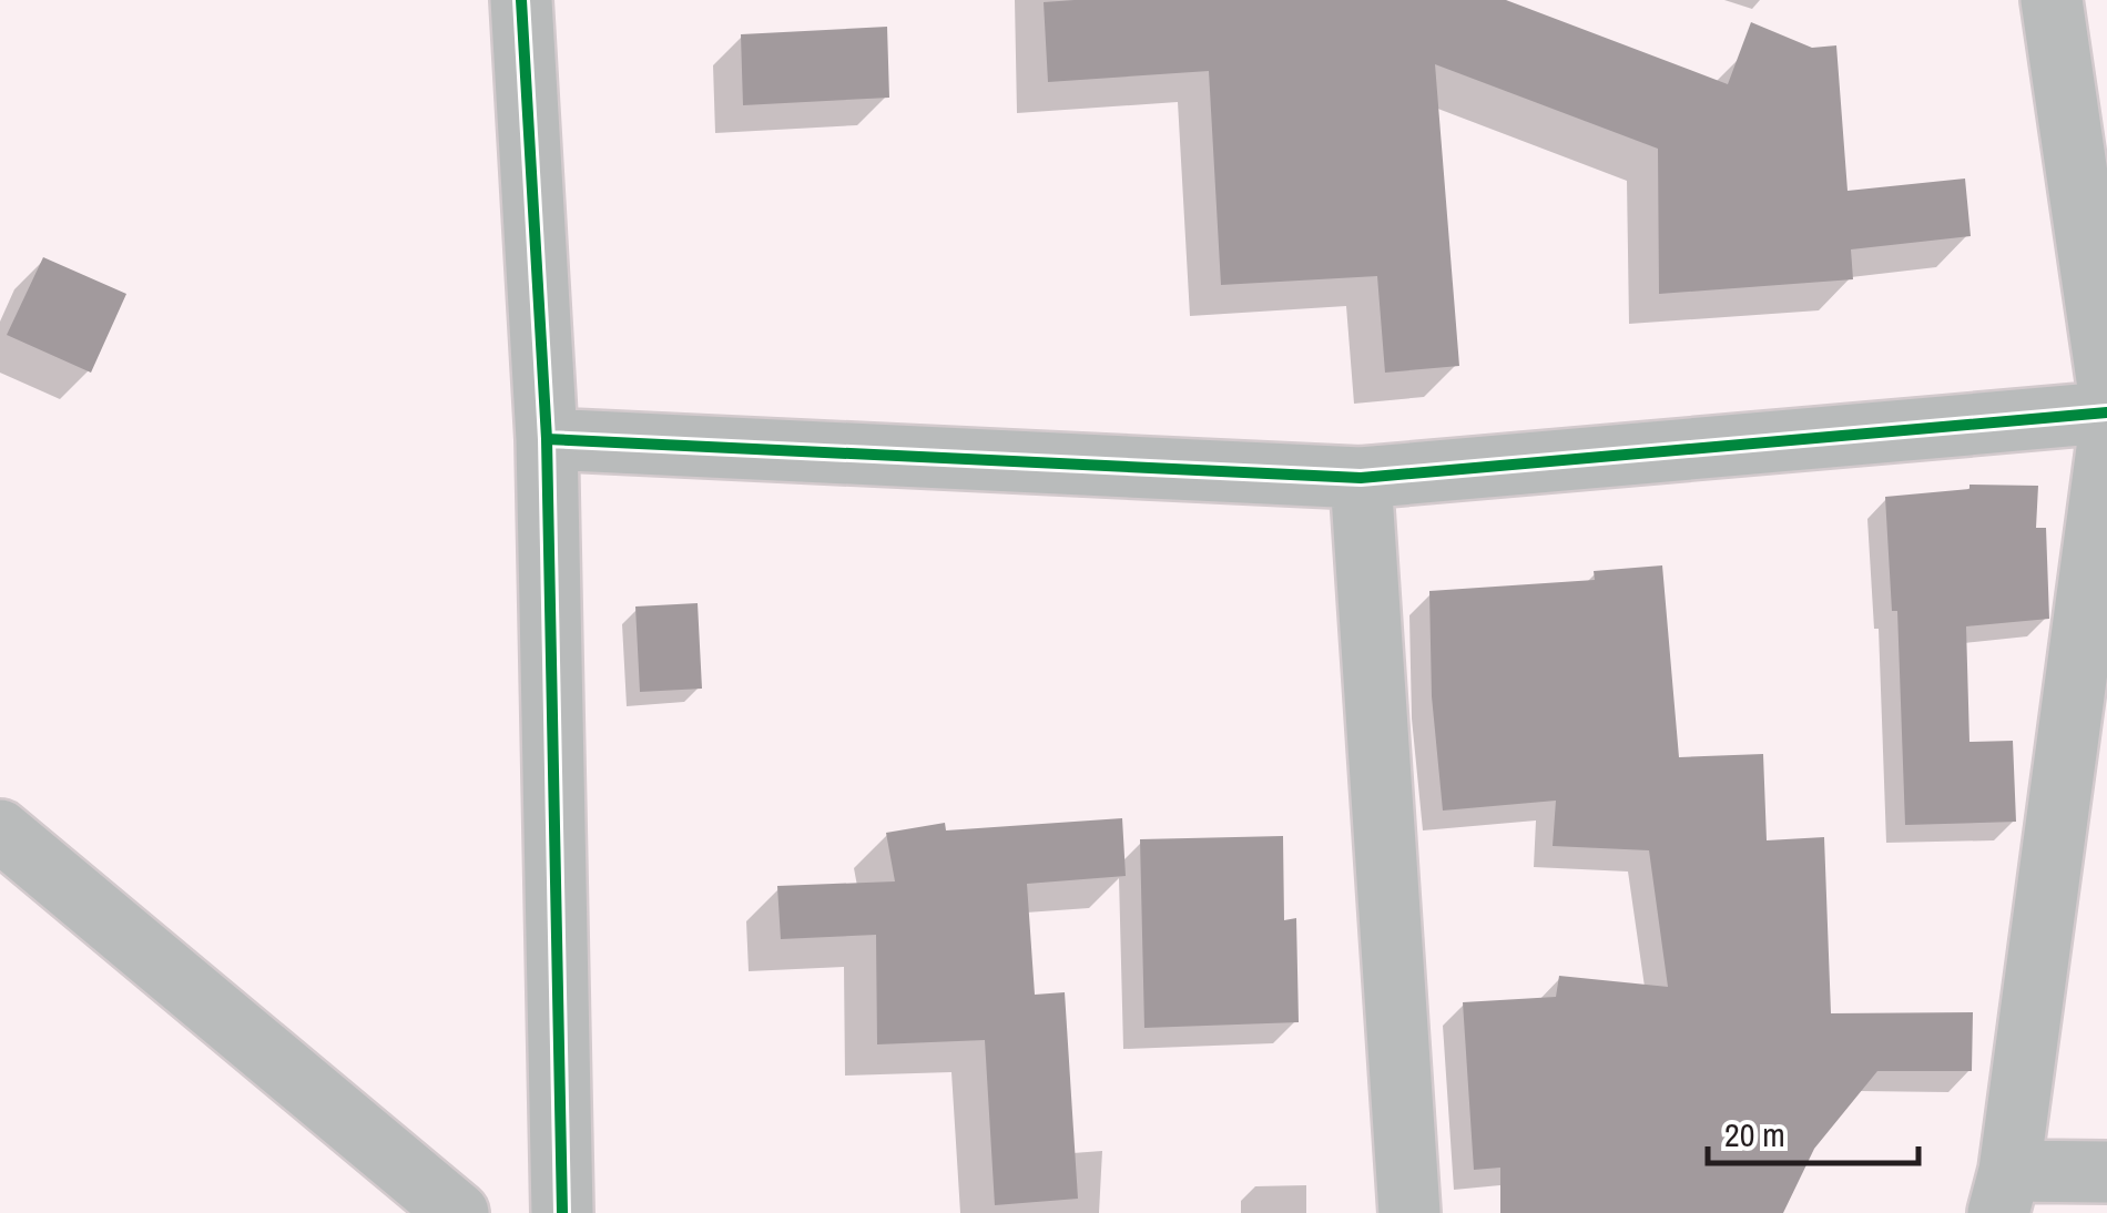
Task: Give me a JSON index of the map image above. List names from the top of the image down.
{
  "scale_bar": "20 m"
}
